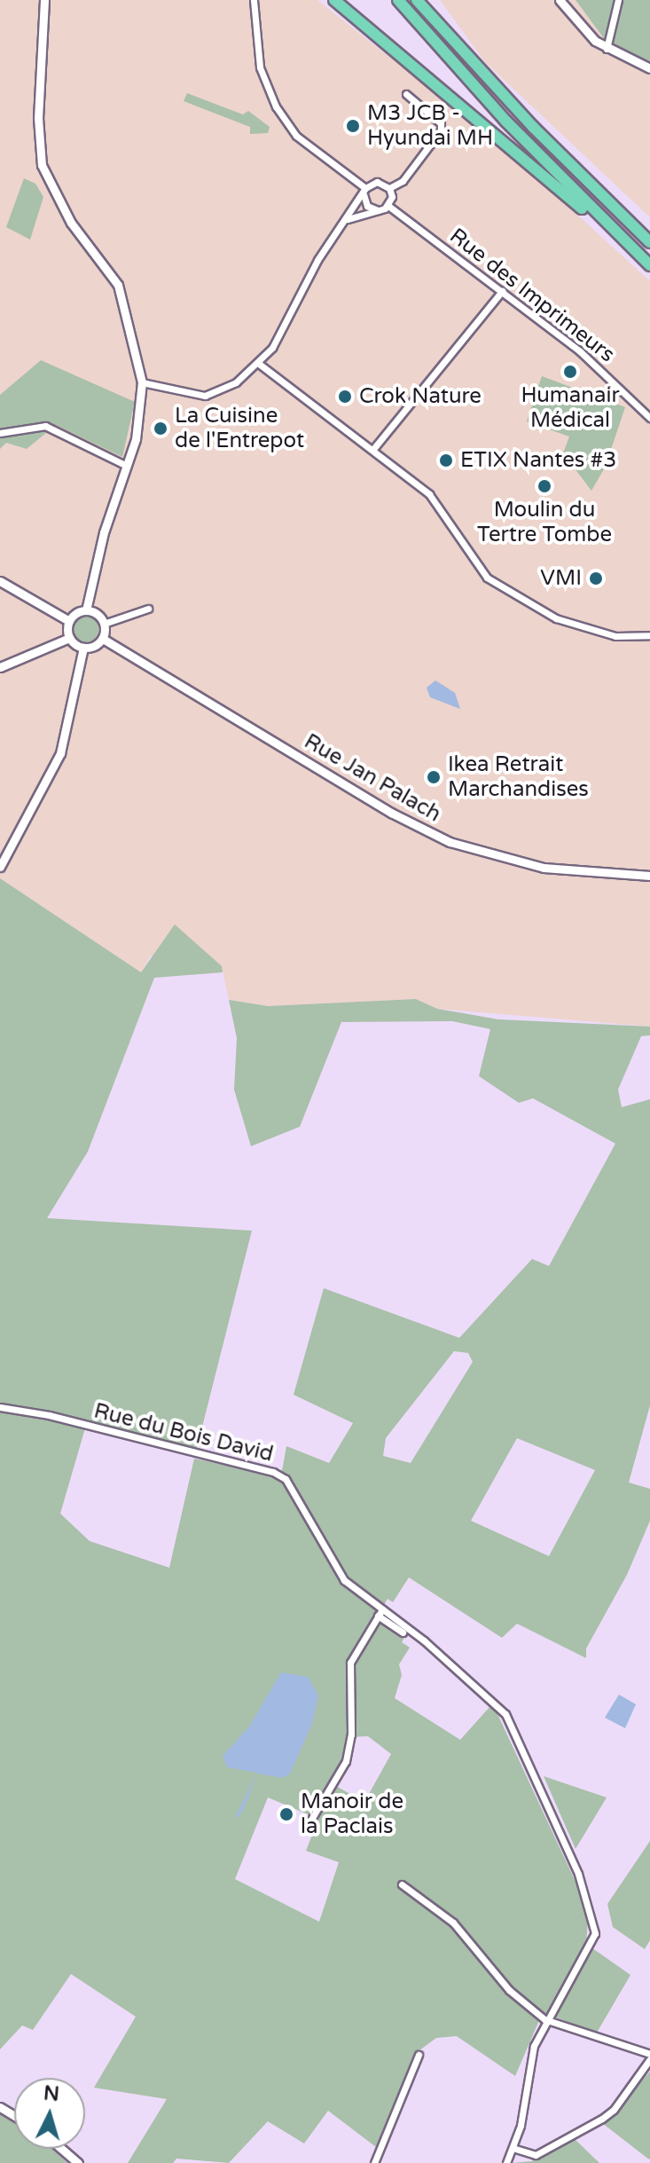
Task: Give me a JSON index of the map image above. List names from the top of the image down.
{
  "streets": {
    "street": ["Rue des Imprimeurs", "Rue Jan Palach", "Rue du Bois David"]
  },
  "places": [
    "M3 JCB - Hyundai MH",
    "Humanair Médical",
    "Crok Nature",
    "La Cuisine de l'Entrepot",
    "ETIX Nantes #3",
    "Moulin du Tertre Tombe",
    "VMI",
    "Ikea Retrait Marchandises",
    "Manoir de la Paclais"
  ],
  "north": "top"
}
